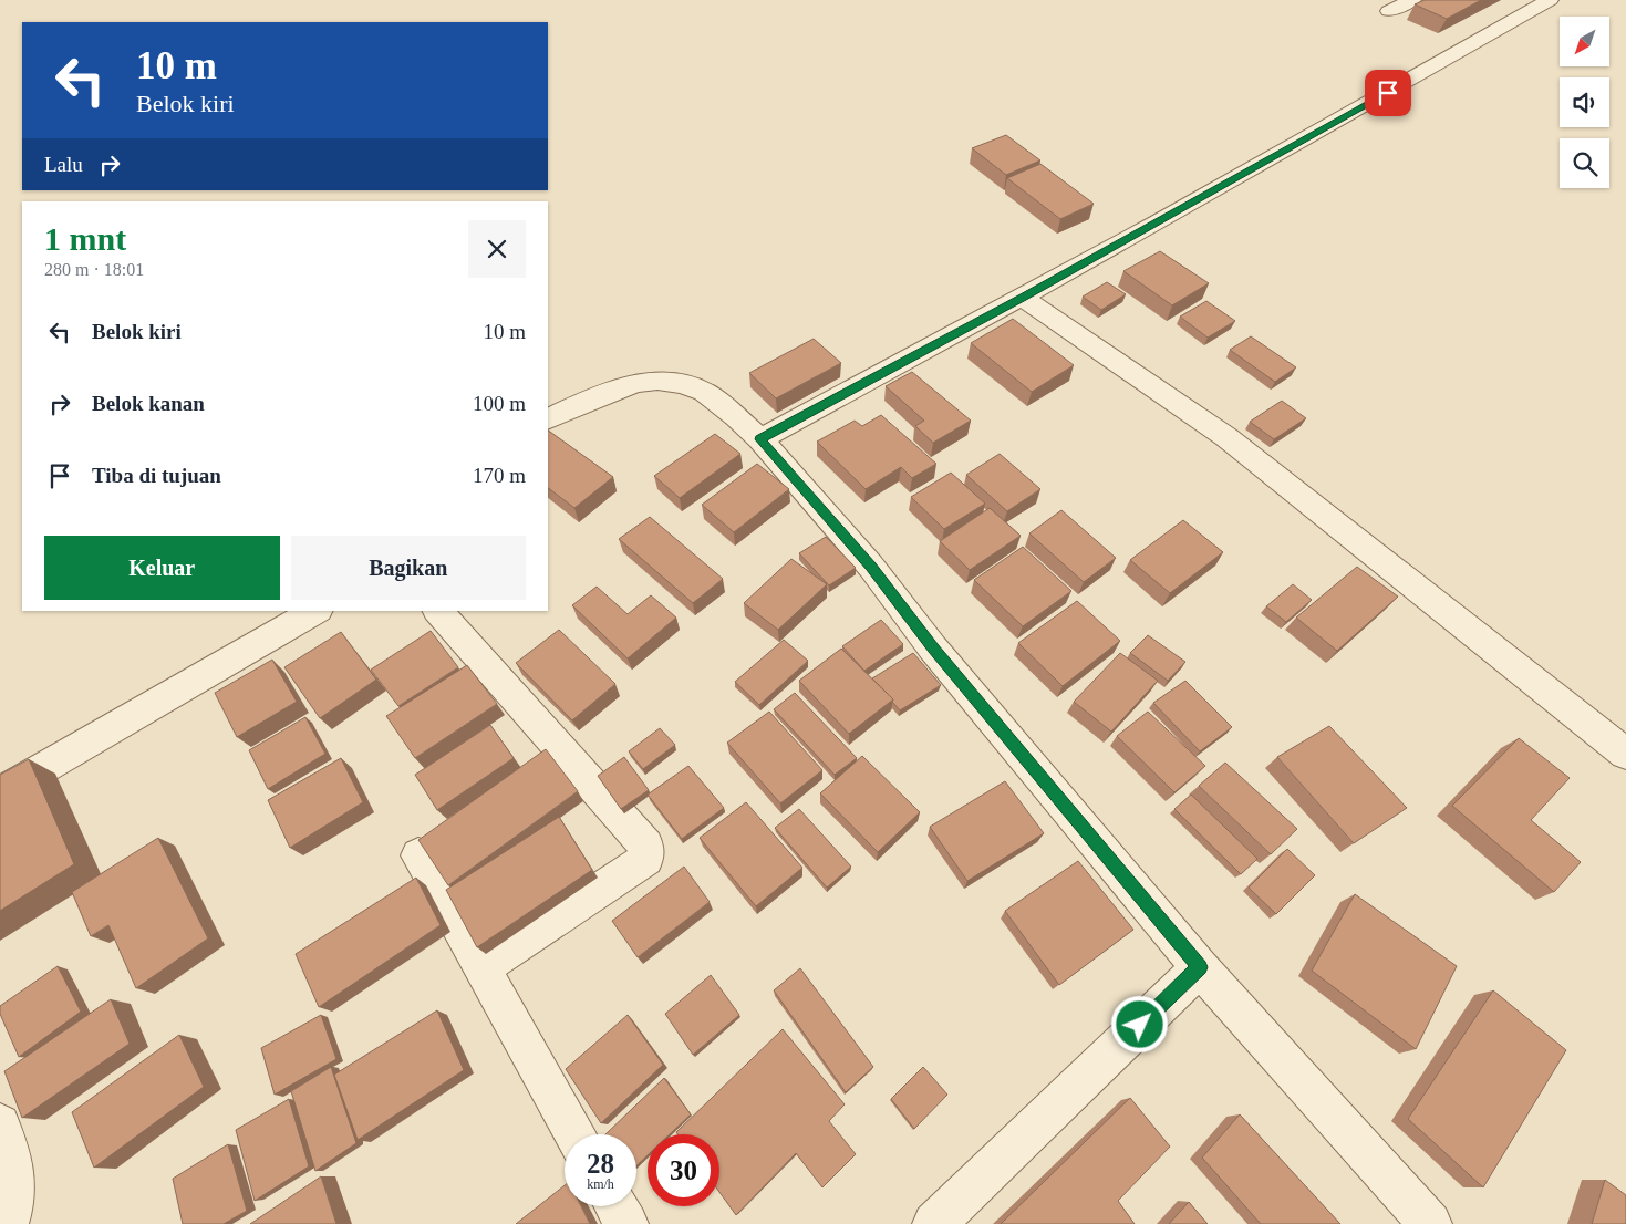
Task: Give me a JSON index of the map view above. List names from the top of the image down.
{
  "north": "bottom left",
  "page": {
    "turn": ["10 m", "Belok kiri"],
    "then": "Lalu",
    "heading": ["1 mnt", "280 m · 18:01"],
    "list": [
      {
        "name": "Belok kiri",
        "value": "10 m"
      },
      {
        "name": "Belok kanan",
        "value": "100 m"
      },
      {
        "name": "Tiba di tujuan",
        "value": "170 m"
      }
    ],
    "buttons": ["Keluar", "Bagikan"],
    "speed": "28 km/h",
    "limit": "30"
  }
}
